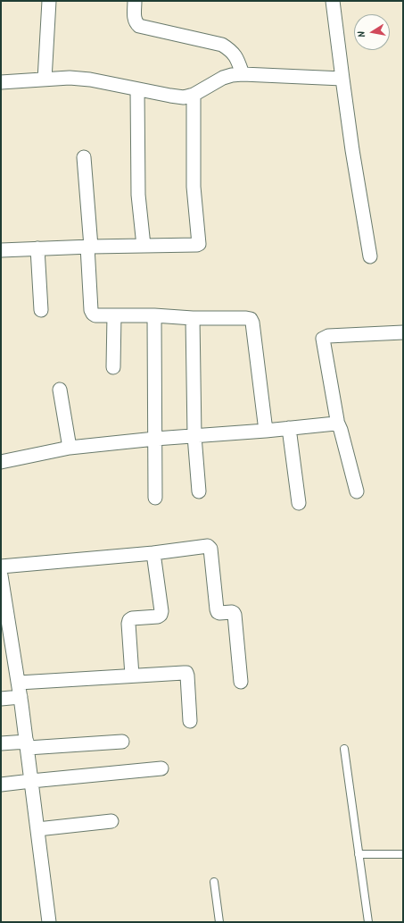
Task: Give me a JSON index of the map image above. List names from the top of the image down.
{
  "north": "left"
}
